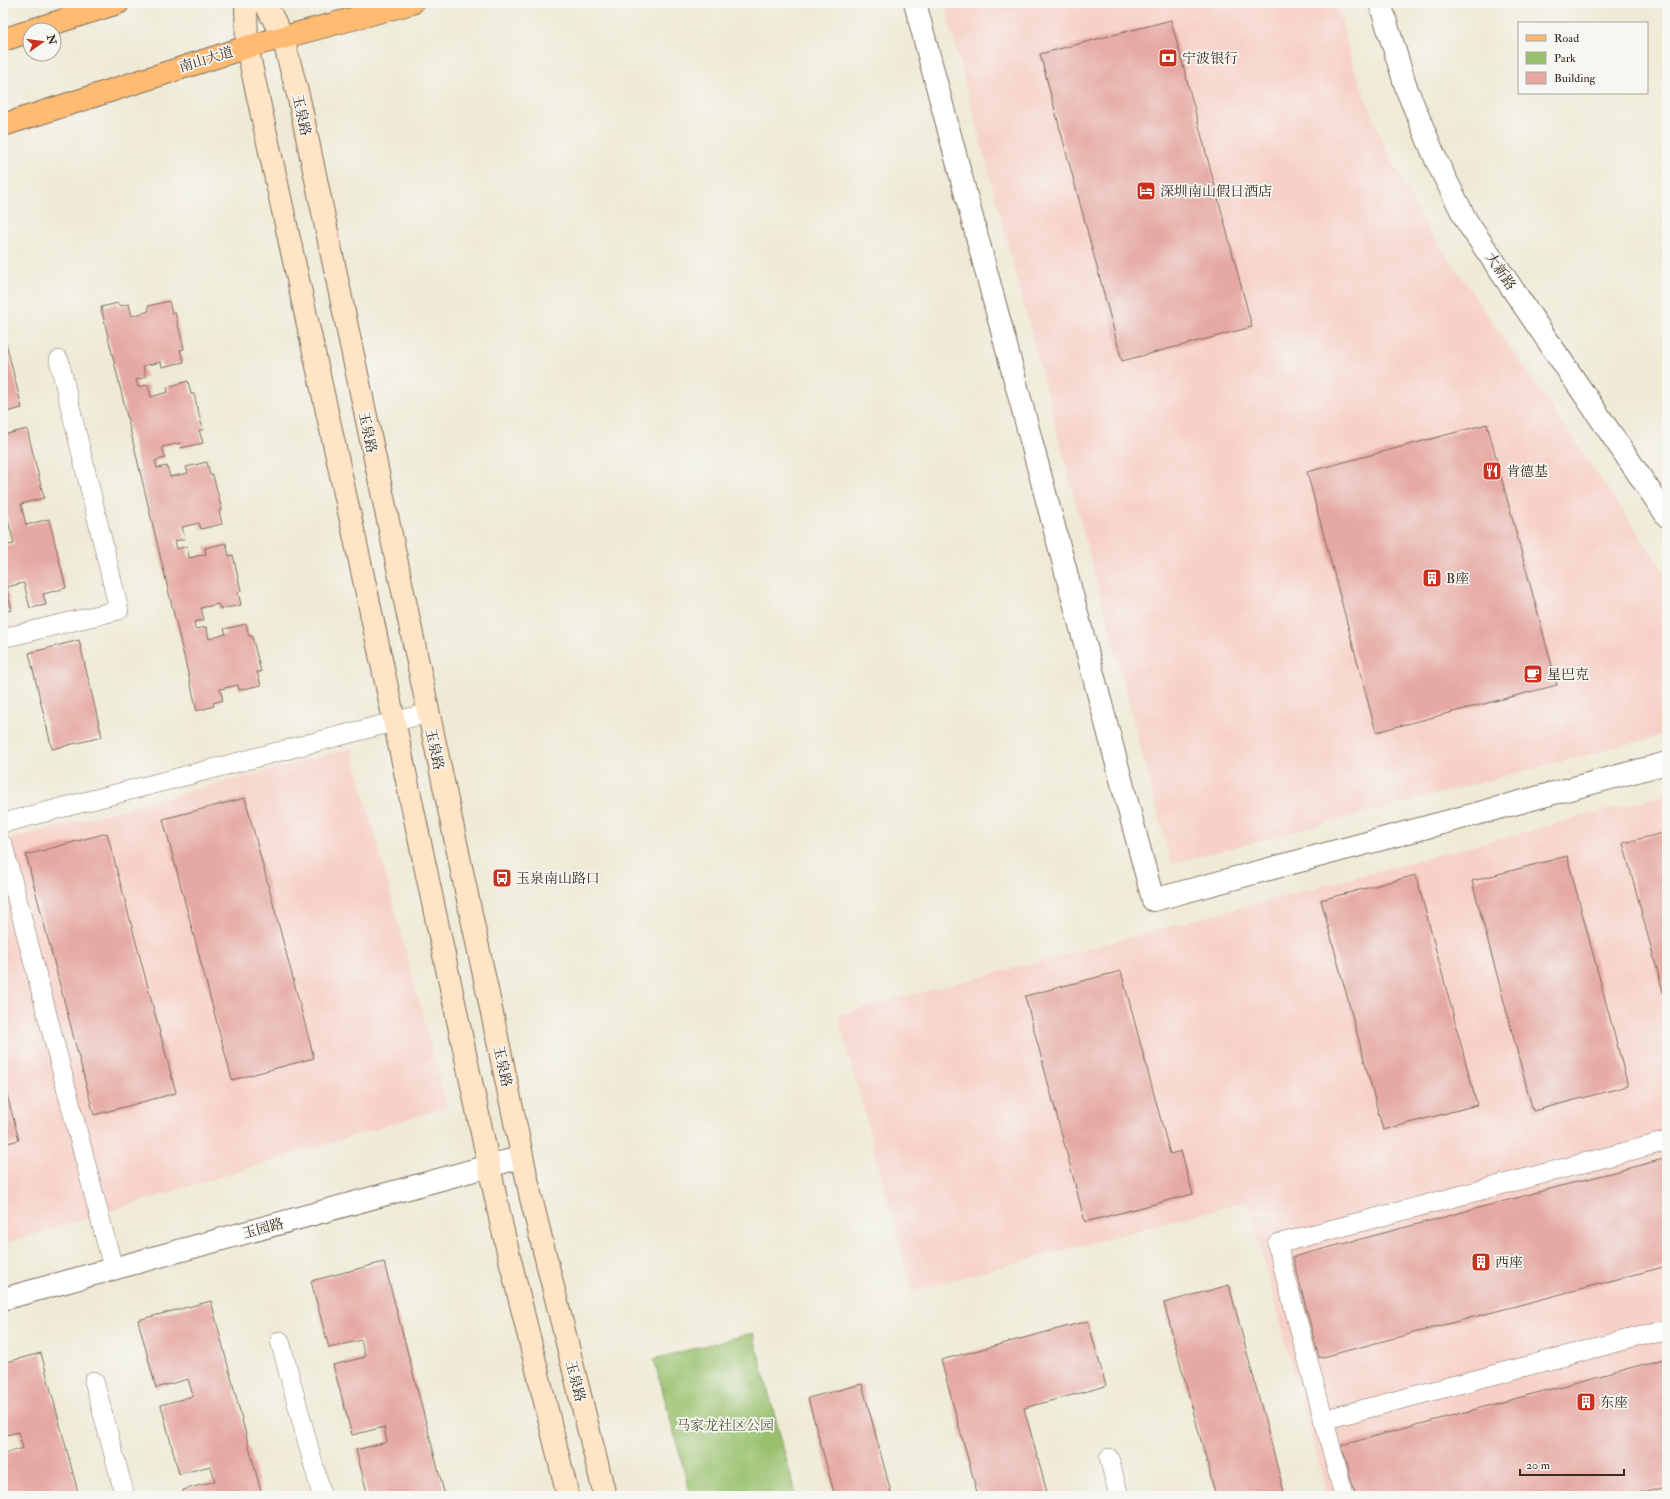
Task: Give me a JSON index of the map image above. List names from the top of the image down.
{
  "streets": {
    "main road": ["南山大道"],
    "street": ["玉泉路", "大新路", "玉园路"]
  },
  "crossings": [
    ["南山大道", "玉泉路"],
    ["玉泉路", "玉园路"]
  ],
  "parks": ["马家龙社区公园"],
  "places": {
    "bank": ["宁波银行"],
    "hotel": ["深圳南山假日酒店"],
    "restaurant": ["肯德基"],
    "building": ["B座", "西座", "东座"],
    "cafe": ["星巴克"],
    "bus stop": ["玉泉南山路口"]
  },
  "legend": ["Road", "Park", "Building"],
  "scale_bar": "20 m",
  "north": "right"
}
